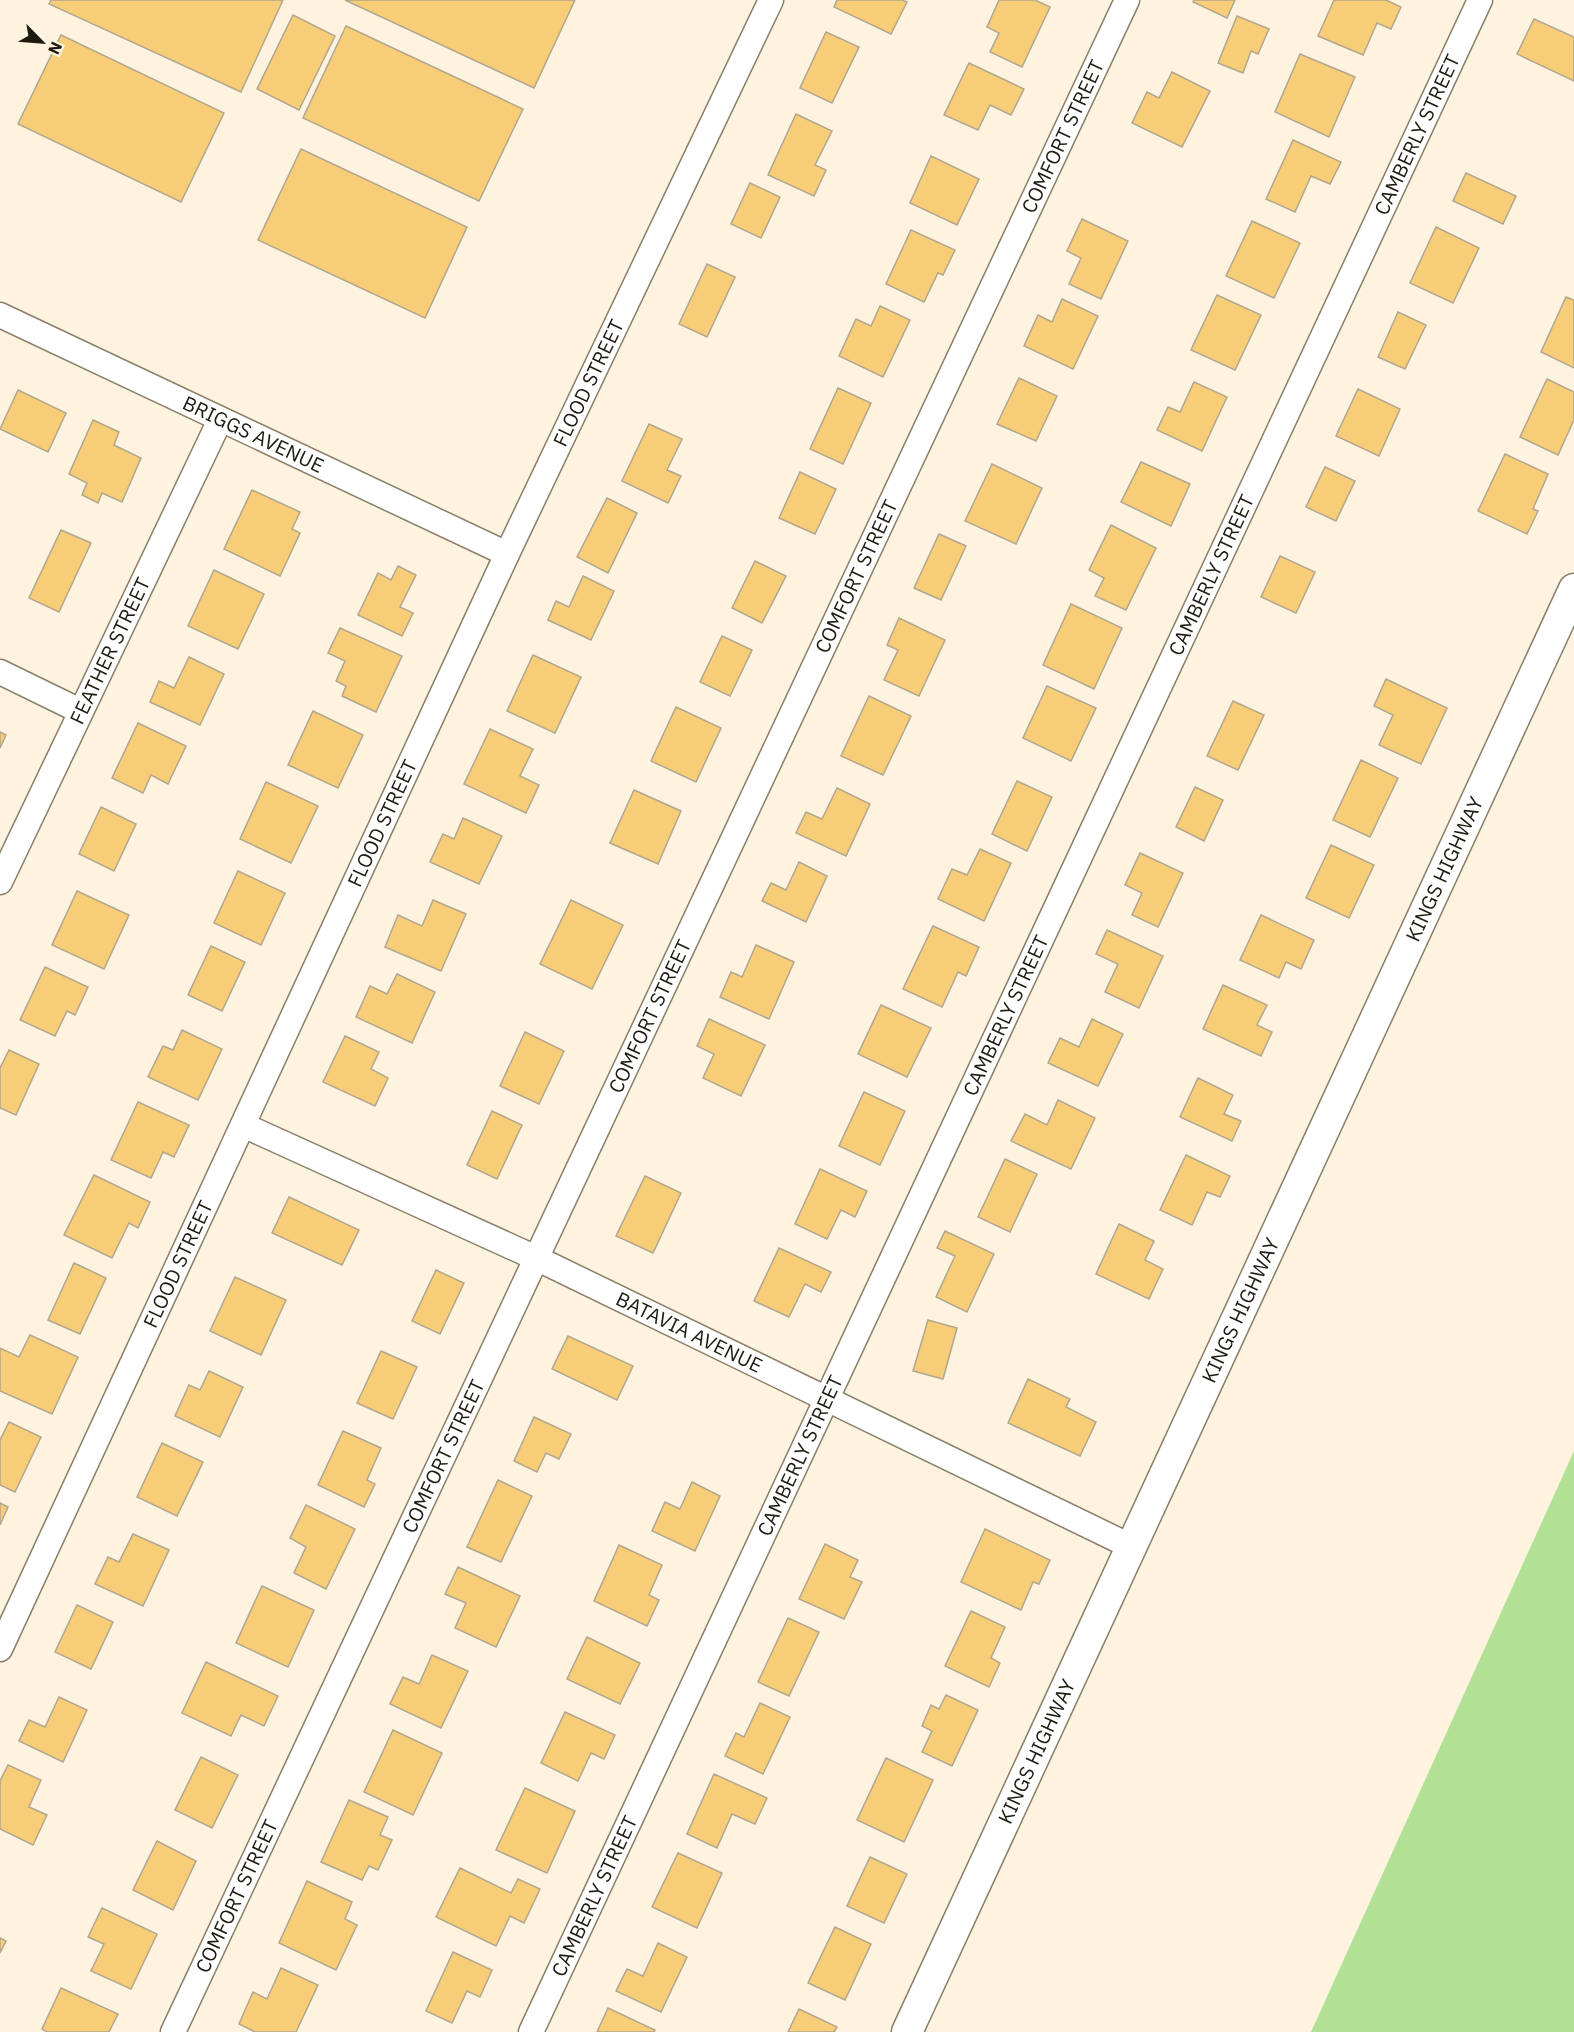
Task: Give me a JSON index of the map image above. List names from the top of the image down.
{
  "streets": {
    "street": [
      "CAMBERLY STREET",
      "COMFORT STREET",
      "FLOOD STREET",
      "BRIGGS AVENUE",
      "FEATHER STREET",
      "KINGS HIGHWAY",
      "BATAVIA AVENUE"
    ]
  },
  "crossings": [
    ["CAMBERLY STREET", "BATAVIA AVENUE"],
    ["COMFORT STREET", "BATAVIA AVENUE"],
    ["FLOOD STREET", "BRIGGS AVENUE"],
    ["FLOOD STREET", "BATAVIA AVENUE"],
    ["BRIGGS AVENUE", "FEATHER STREET"],
    ["KINGS HIGHWAY", "BATAVIA AVENUE"]
  ],
  "north": "bottom right"
}
